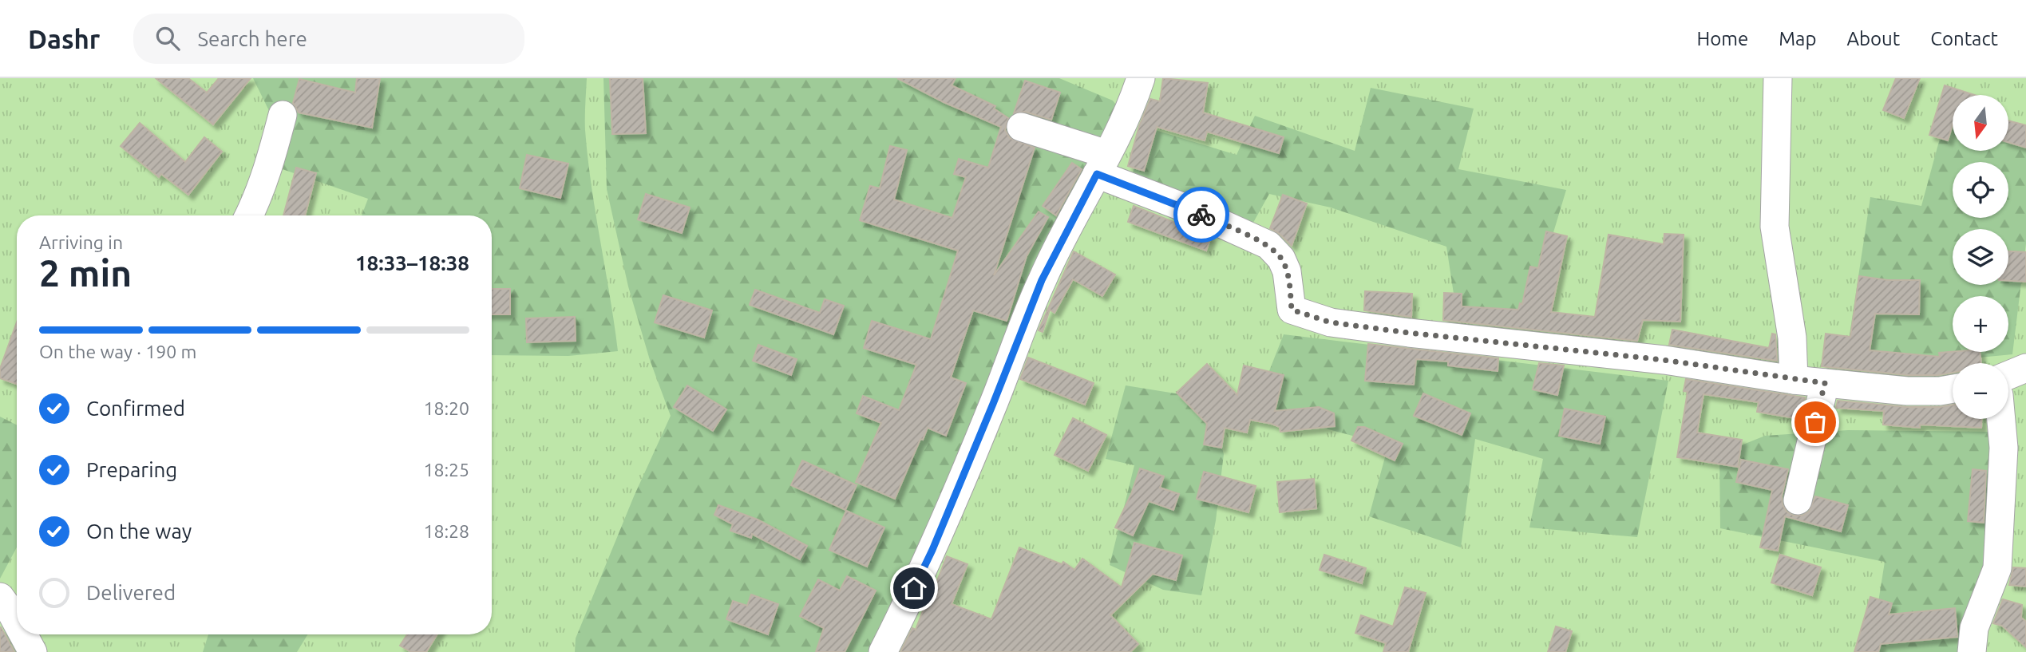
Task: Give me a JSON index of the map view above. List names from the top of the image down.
{
  "north": "bottom",
  "page": {
    "header": "Dashr",
    "search": "Search here",
    "nav": [
      "Home",
      "Map",
      "About",
      "Contact"
    ],
    "map_buttons": ["+", "−"],
    "heading": ["2 min", "Arriving in", "18:33–18:38"],
    "bar": "On the way · 190 m",
    "list": [
      ["Confirmed", "18:20"],
      ["Preparing", "18:25"],
      ["On the way", "18:28"],
      "Delivered"
    ]
  }
}
